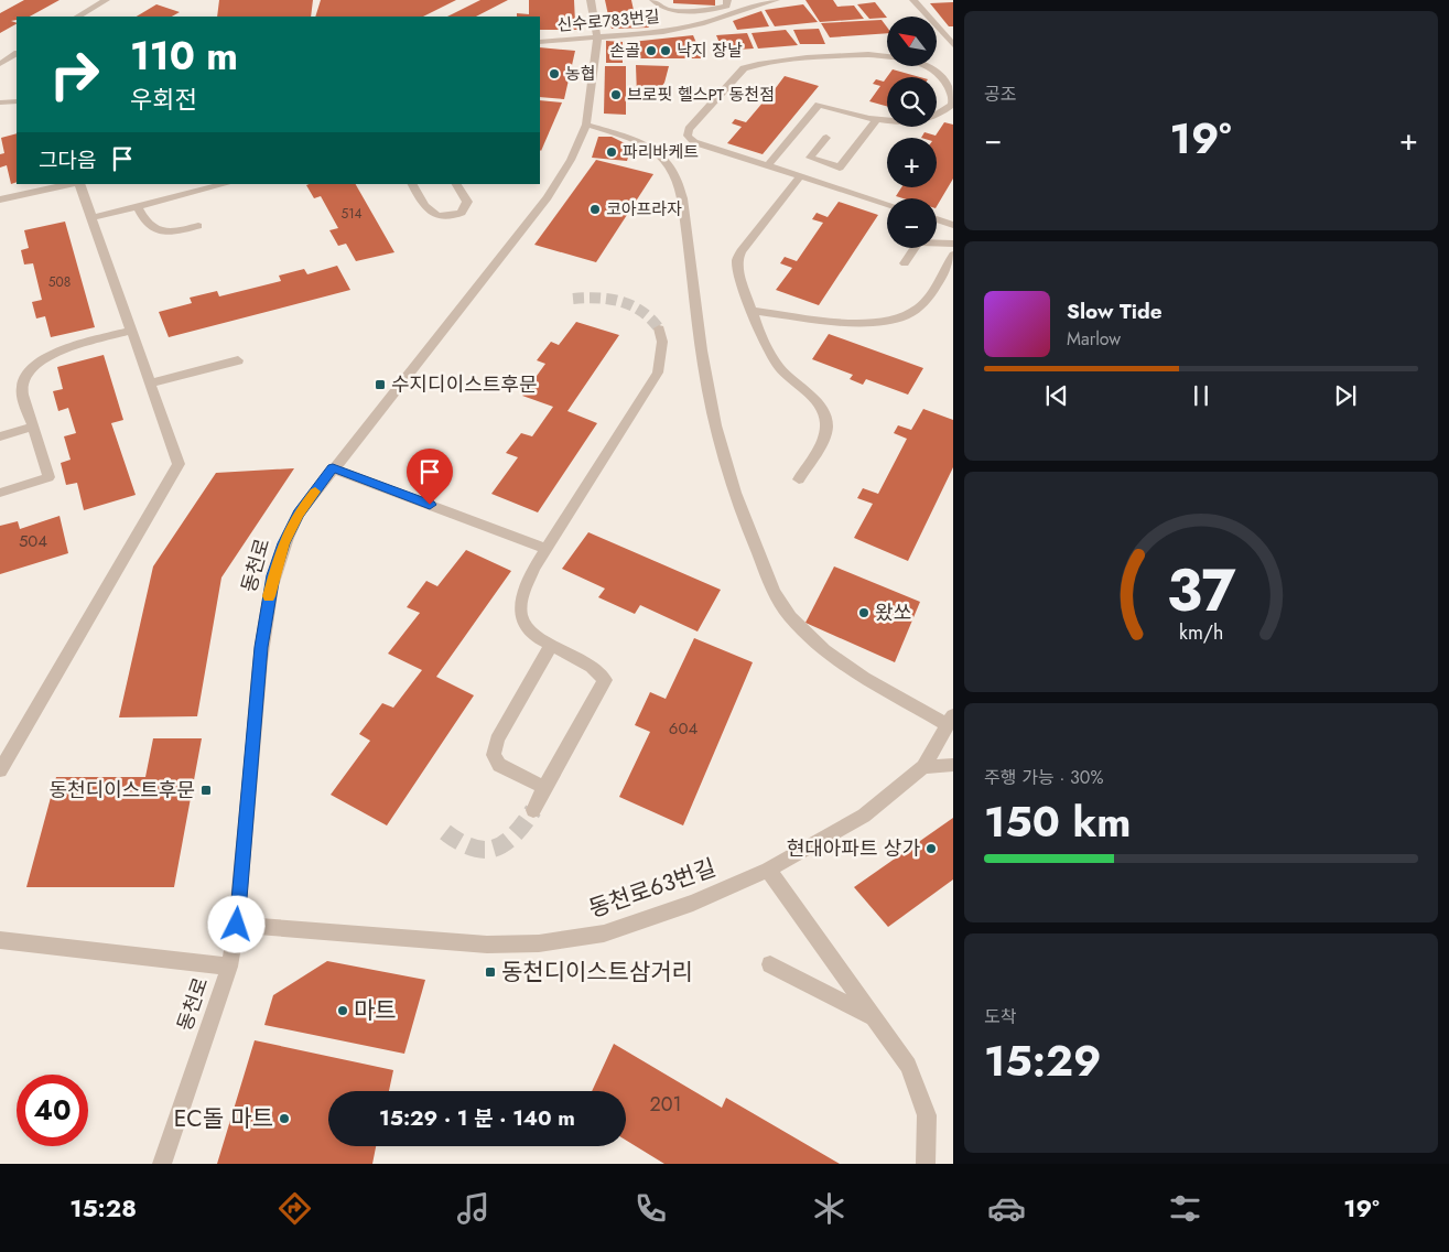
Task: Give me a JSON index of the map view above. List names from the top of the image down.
{
  "streets": {
    "street": ["신수로783번길", "동천로", "동천로63번길"]
  },
  "crossings": [
    ["신수로783번길", "동천로"],
    ["동천로", "동천로63번길"]
  ],
  "places": {
    "other": [
      "손골",
      "낙지 장날",
      "농협",
      "브로핏 헬스PT 동천점",
      "파리바케트",
      "코아프라자",
      "왔쏘",
      "현대아파트 상가",
      "마트",
      "EC돌 마트"
    ],
    "transit": ["수지디이스트후문", "동천디이스트후문", "동천디이스트삼거리"]
  },
  "house_numbers": [
    "514",
    "508",
    "504",
    "604",
    "201"
  ],
  "north": "top left",
  "page": {
    "tile": [
      "공조",
      ["주행 가능 · 30%", "150 km"],
      ["도착", "15:29"]
    ],
    "map_buttons": ["+", "−"],
    "turn": ["110 m", "우회전"],
    "heat": ["−", "19°", "+"],
    "then": "그다음",
    "song": ["Slow Tide", "Marlow"],
    "limit": "40",
    "trip": "15:29 · 1 분 · 140 m",
    "tabs": ["15:28", "19°"],
    "gauge": ["37", "km/h"]
  }
}
